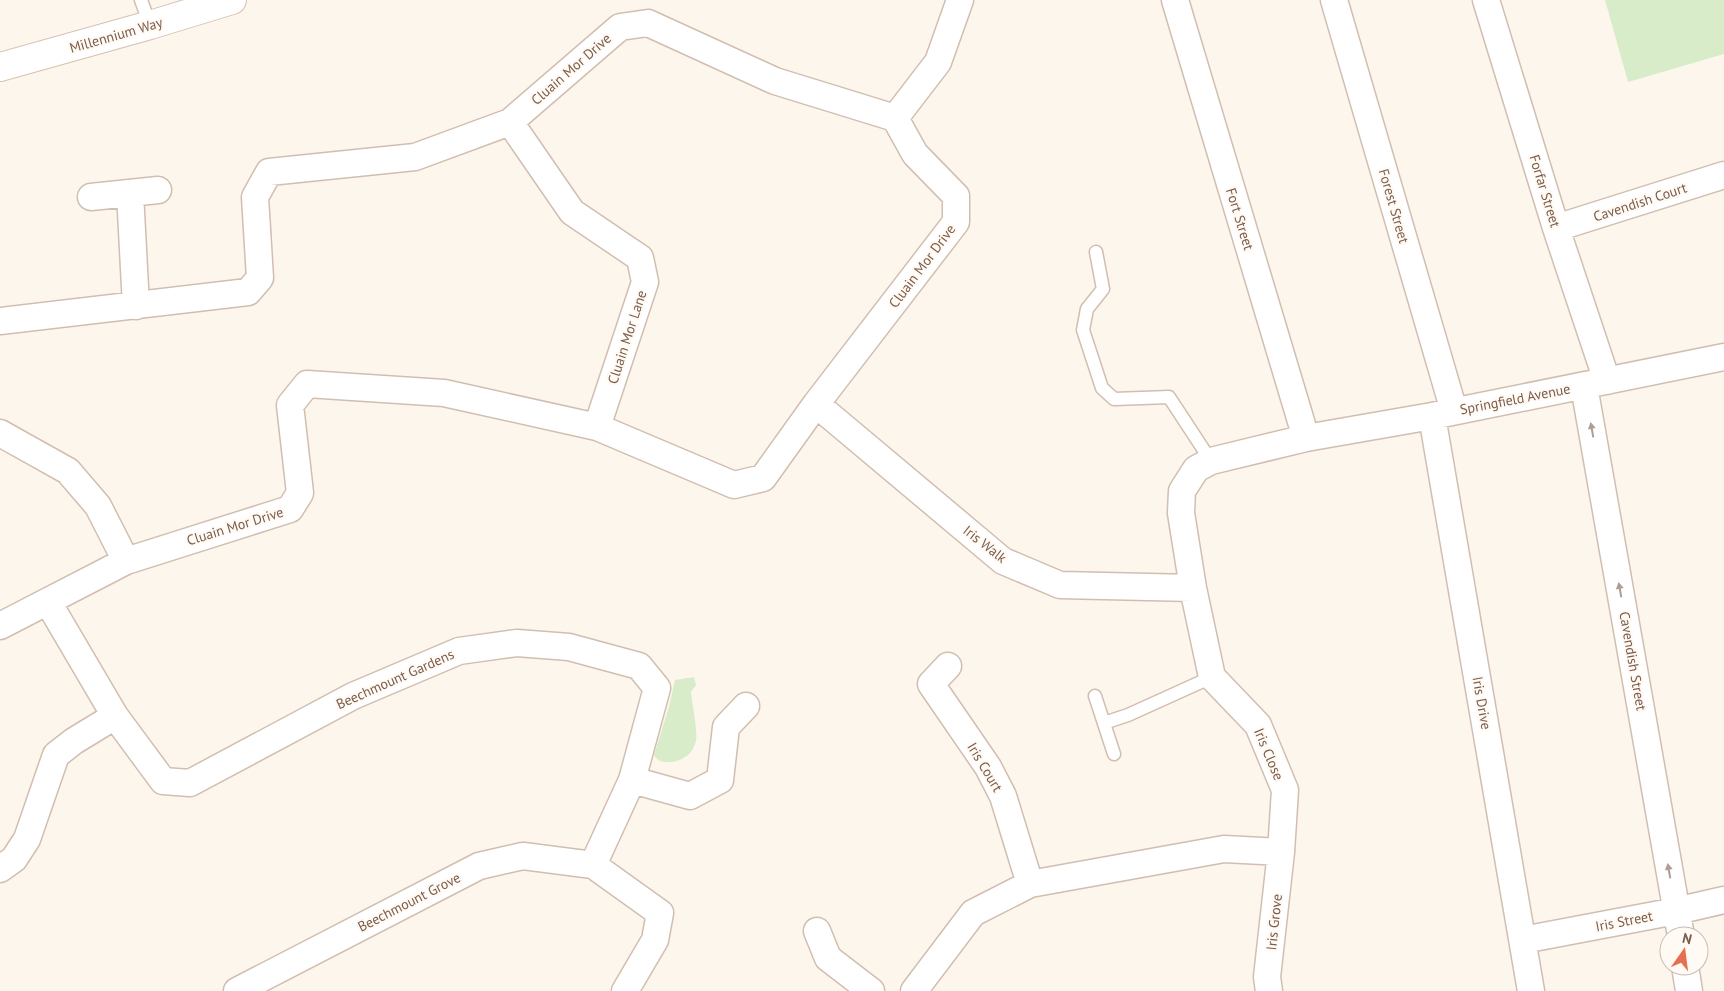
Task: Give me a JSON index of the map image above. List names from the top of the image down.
{
  "streets": {
    "street": [
      "Millennium Way",
      "Cluain Mor Drive",
      "Forfar Street",
      "Cavendish Court",
      "Forest Street",
      "Fort Street",
      "Cluain Mor Lane",
      "Springfield Avenue",
      "Iris Walk",
      "Cavendish Street",
      "Beechmount Gardens",
      "Iris Drive",
      "Iris Close",
      "Iris Court",
      "Beechmount Grove",
      "Iris Street",
      "Iris Grove"
    ]
  },
  "crossings": [
    ["Cluain Mor Drive", "Cluain Mor Lane"],
    ["Cluain Mor Drive", "Iris Walk"],
    ["Cluain Mor Drive", "Beechmount Gardens"],
    ["Forfar Street", "Cavendish Court"],
    ["Forfar Street", "Springfield Avenue"],
    ["Forfar Street", "Cavendish Street"],
    ["Forest Street", "Springfield Avenue"],
    ["Forest Street", "Iris Drive"],
    ["Fort Street", "Springfield Avenue"],
    ["Springfield Avenue", "Cavendish Street"],
    ["Springfield Avenue", "Iris Drive"],
    ["Cavendish Street", "Iris Street"],
    ["Beechmount Gardens", "Beechmount Grove"],
    ["Iris Drive", "Iris Street"],
    ["Iris Close", "Iris Grove"]
  ],
  "one_way": ["Cavendish Street"],
  "north": "top"
}
